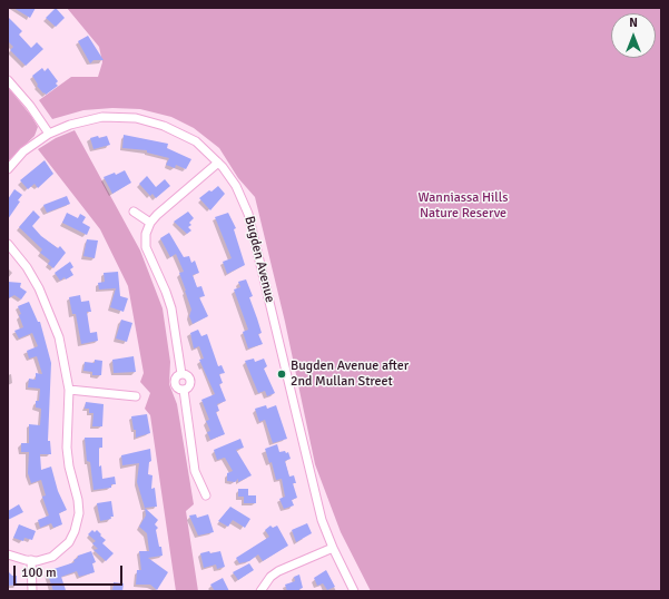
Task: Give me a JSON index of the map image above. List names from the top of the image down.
{
  "streets": {
    "street": ["Bugden Avenue"]
  },
  "parks": ["Wanniassa Hills Nature Reserve"],
  "places": ["Bugden Avenue after 2nd Mullan Street"],
  "scale_bar": "100 m",
  "north": "top"
}
